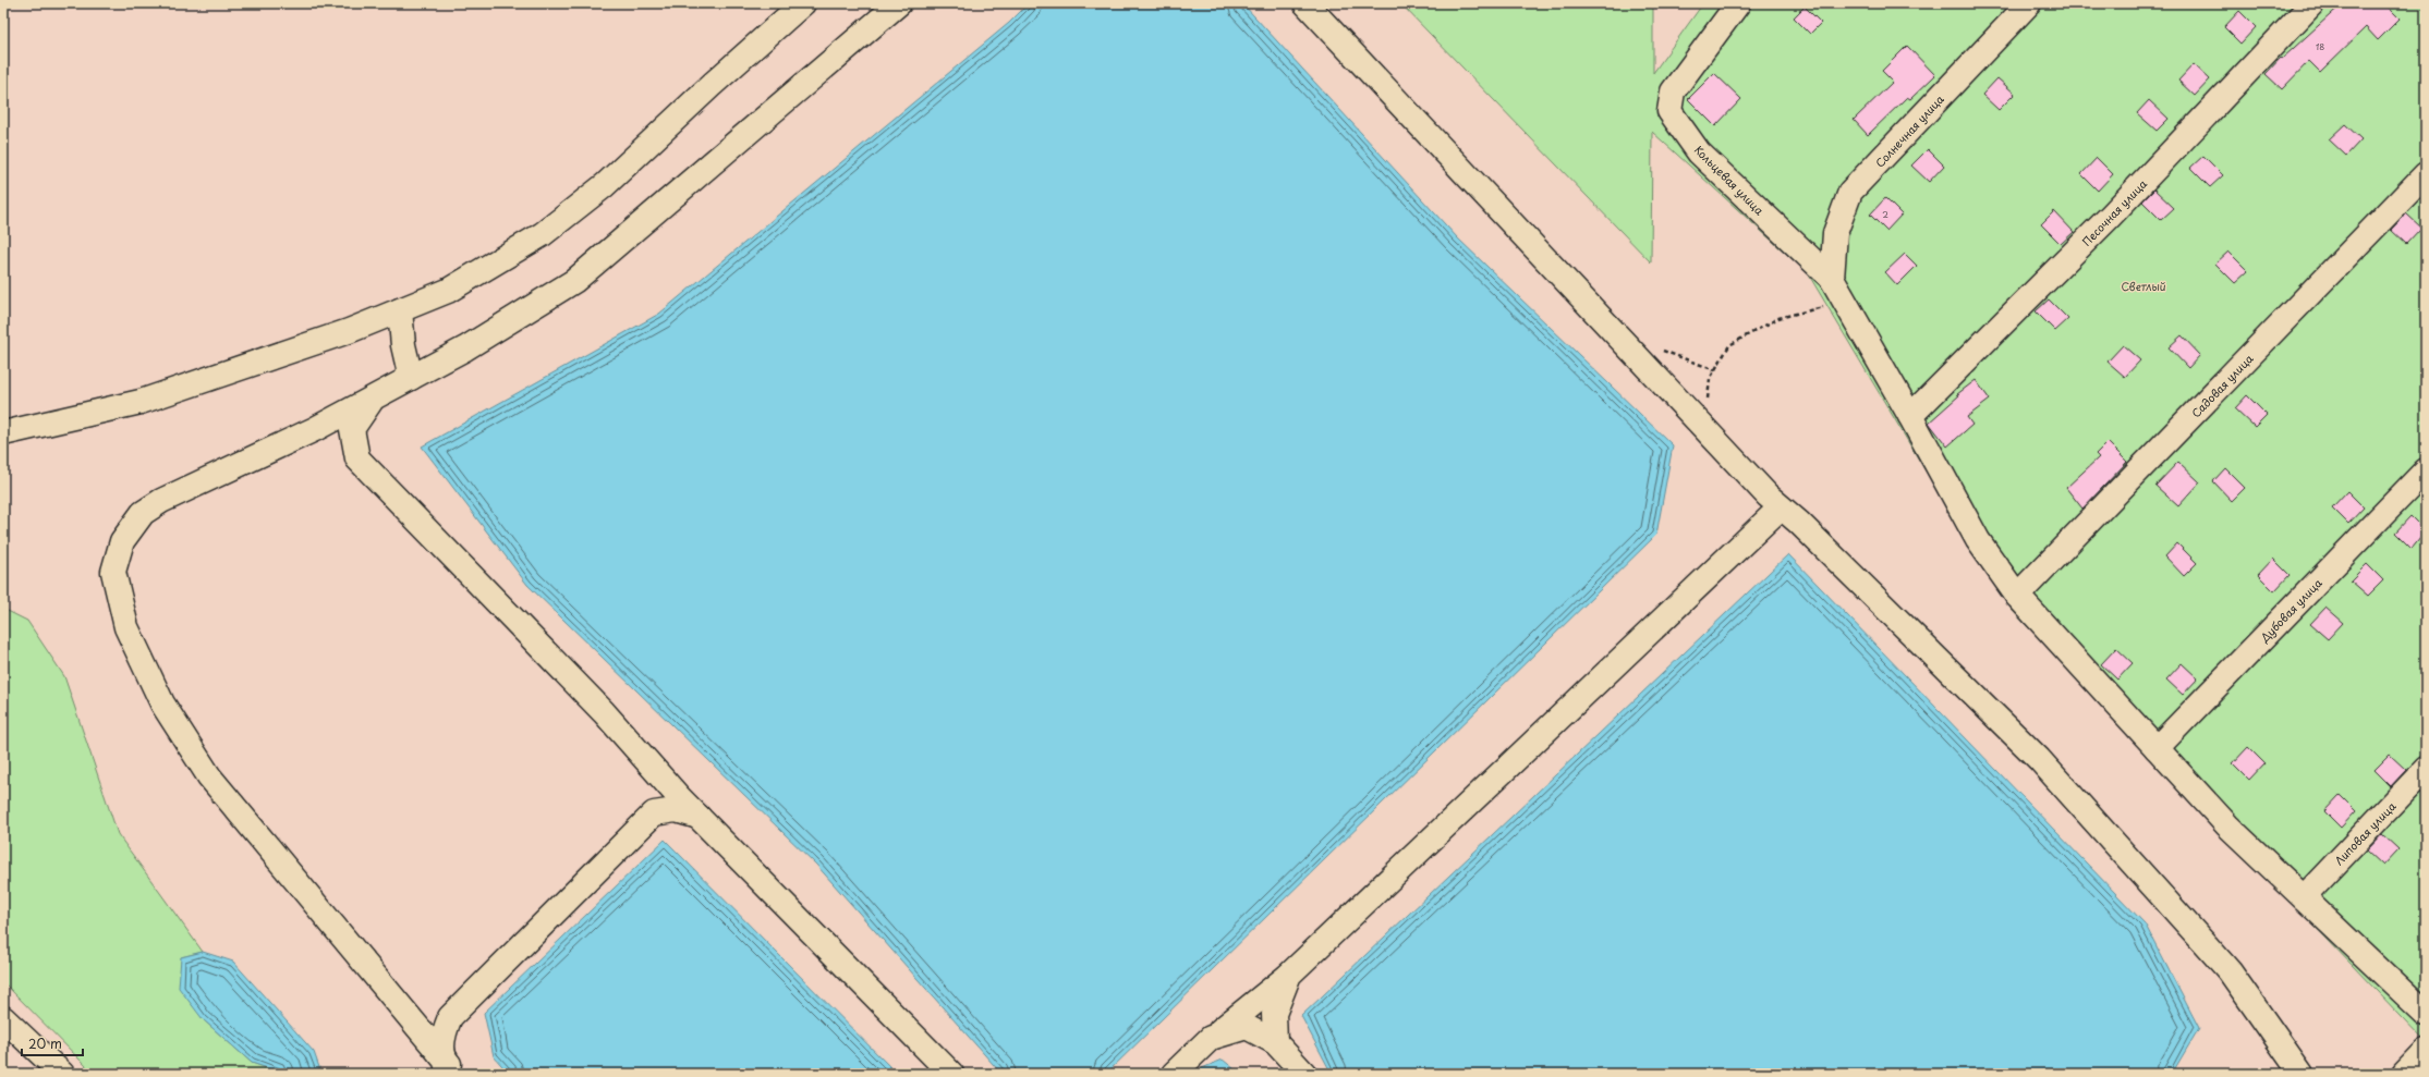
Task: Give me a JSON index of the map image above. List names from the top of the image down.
{
  "streets": {
    "street": [
      "Солнечная улица",
      "Кольцевая улица",
      "Песочная улица",
      "Садовая улица",
      "Дубовая улица",
      "Липовая улица"
    ]
  },
  "crossings": [
    ["Солнечная улица", "Кольцевая улица"],
    ["Кольцевая улица", "Песочная улица"],
    ["Кольцевая улица", "Садовая улица"],
    ["Кольцевая улица", "Дубовая улица"],
    ["Кольцевая улица", "Липовая улица"]
  ],
  "parks": ["Светлый"],
  "house_numbers": ["18", "2"],
  "scale_bar": "20 m"
}
